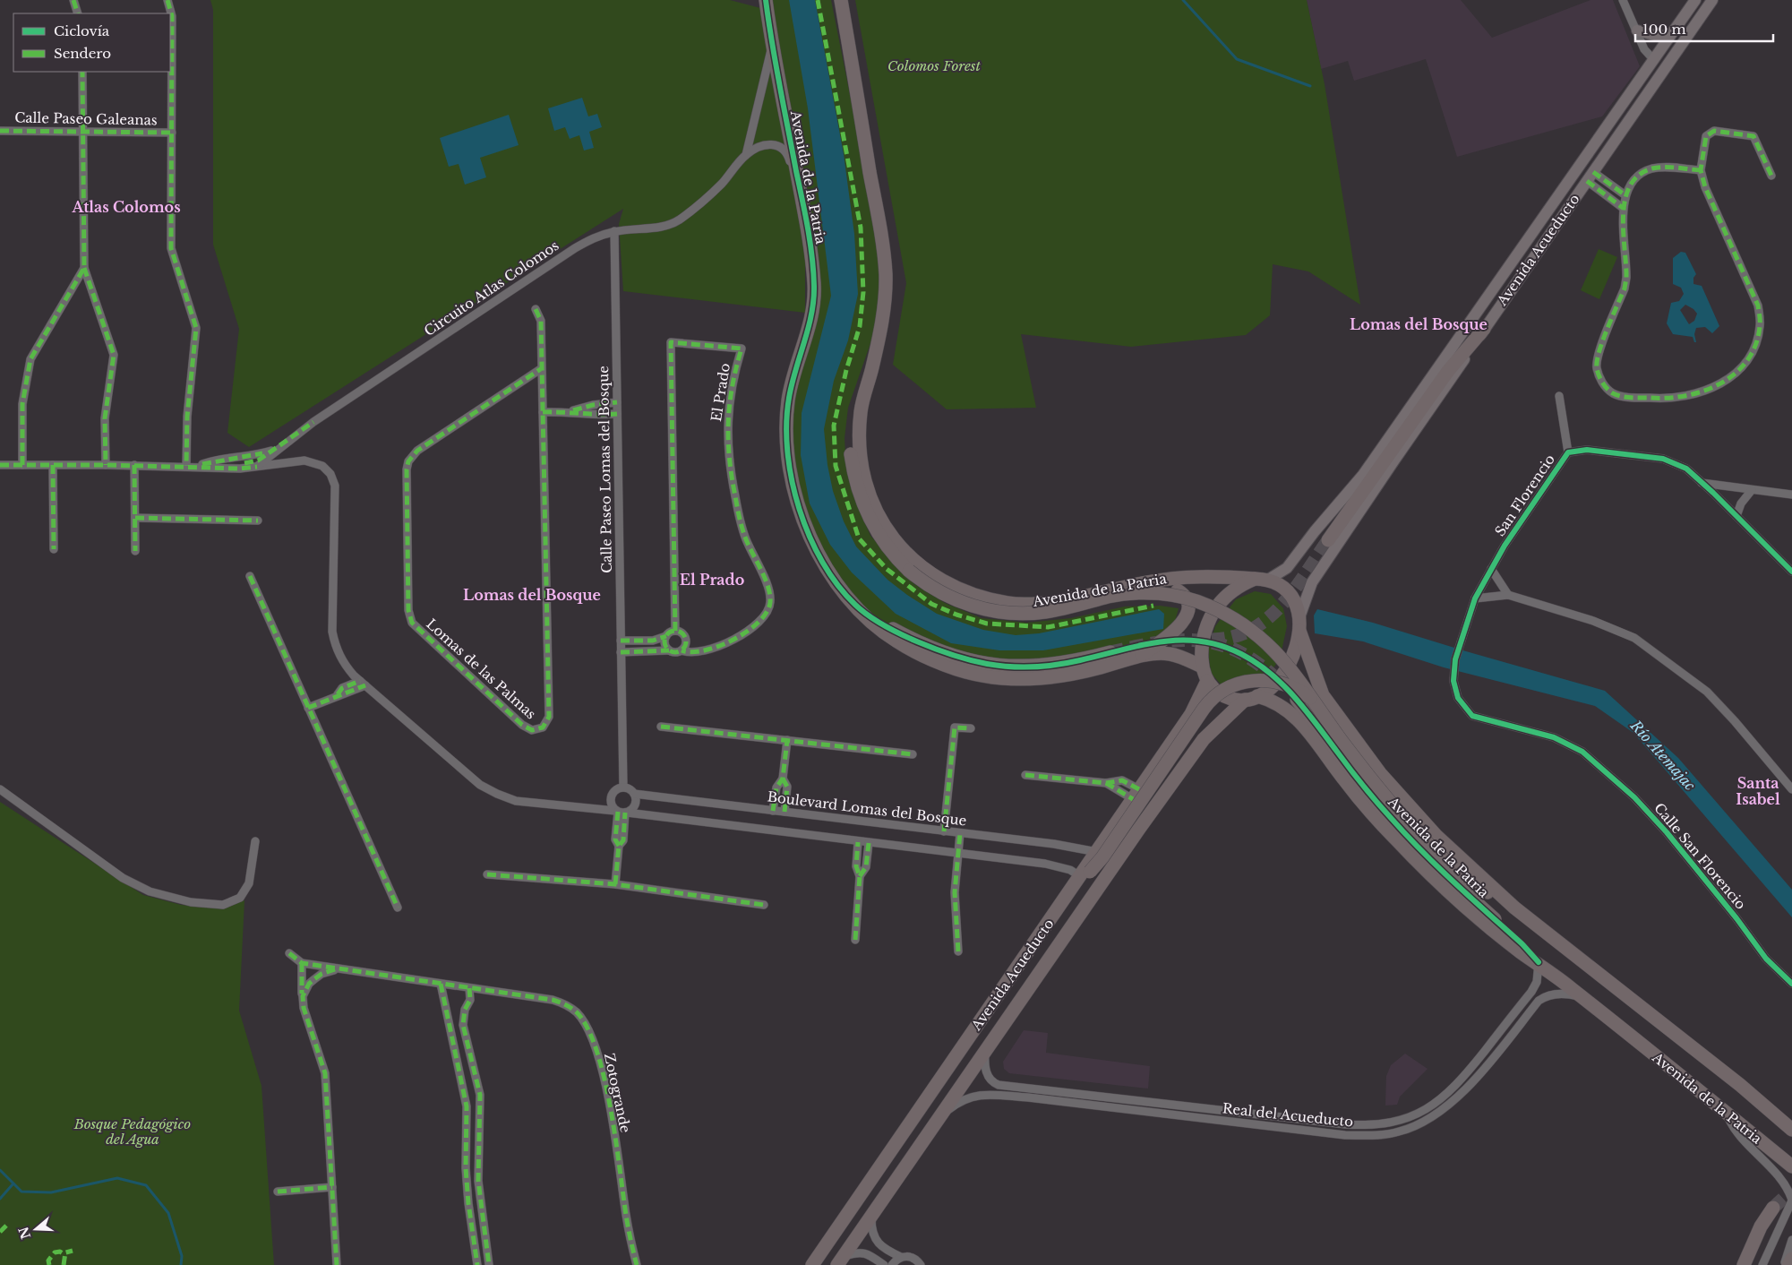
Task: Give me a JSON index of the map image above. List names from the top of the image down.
{
  "streets": {
    "main road": ["Avenida de la Patria", "Avenida Acueducto"],
    "street": [
      "Calle Paseo Galeanas",
      "Circuito Atlas Colomos",
      "El Prado",
      "Calle Paseo Lomas del Bosque",
      "San Florencio",
      "Lomas de las Palmas",
      "Boulevard Lomas del Bosque",
      "Calle San Florencio",
      "Zotogrande",
      "Real del Acueducto"
    ]
  },
  "crossings": [
    ["Avenida de la Patria", "Avenida Acueducto"],
    ["Avenida de la Patria", "Circuito Atlas Colomos"],
    ["Avenida de la Patria", "Real del Acueducto"],
    ["Avenida Acueducto", "Boulevard Lomas del Bosque"],
    ["Avenida Acueducto", "Real del Acueducto"],
    ["Circuito Atlas Colomos", "Calle Paseo Lomas del Bosque"],
    ["Calle Paseo Lomas del Bosque", "Boulevard Lomas del Bosque"],
    ["San Florencio", "Calle San Florencio"]
  ],
  "districts": [
    "Atlas Colomos",
    "Lomas del Bosque",
    "El Prado",
    "Lomas del Bosque",
    "Santa Isabel"
  ],
  "water": ["Río Atemajac"],
  "parks": ["Colomos Forest", "Bosque Pedagógico del Agua"],
  "legend": ["Ciclovía", "Sendero"],
  "scale_bar": "100 m",
  "north": "left"
}
